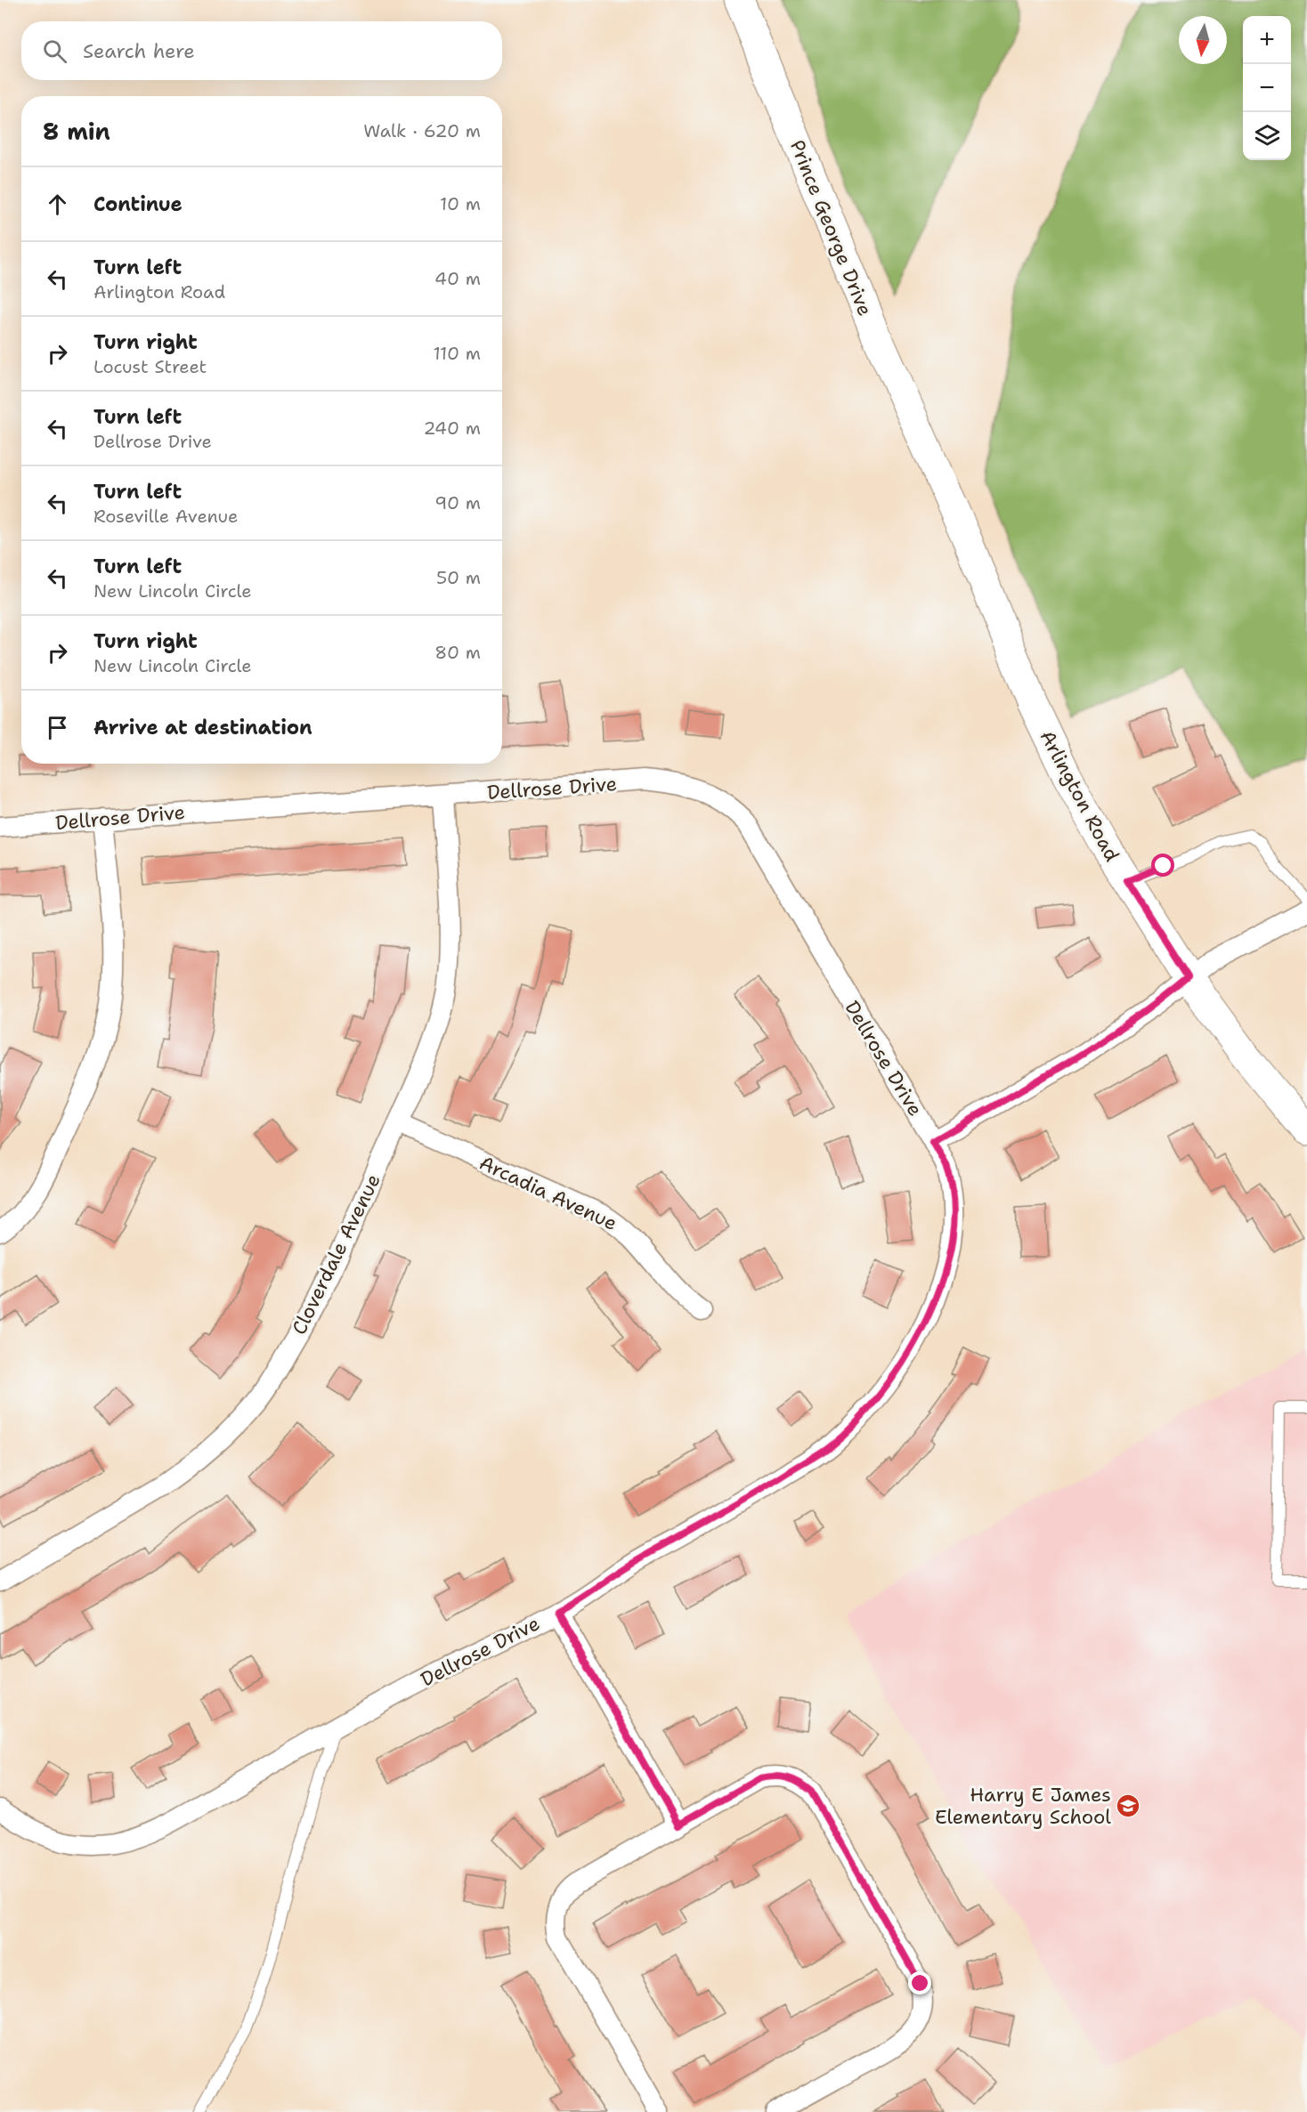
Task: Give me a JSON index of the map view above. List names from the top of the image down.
{
  "streets": {
    "main road": ["Prince George Drive", "Arlington Road"],
    "street": ["Dellrose Drive", "Arcadia Avenue", "Cloverdale Avenue"]
  },
  "crossings": [
    ["Prince George Drive", "Arlington Road"],
    ["Dellrose Drive", "Cloverdale Avenue"],
    ["Arcadia Avenue", "Cloverdale Avenue"]
  ],
  "places": {
    "school or university": ["Harry E James Elementary School"]
  },
  "north": "bottom",
  "page": {
    "map_buttons": ["+", "−"],
    "search": "Search here",
    "heading": ["8 min", "Walk · 620 m"],
    "list": [
      ["Continue", "10 m"],
      ["Turn left", "Arlington Road", "40 m"],
      ["Turn right", "Locust Street", "110 m"],
      ["Turn left", "Dellrose Drive", "240 m"],
      ["Turn left", "Roseville Avenue", "90 m"],
      ["Turn left", "New Lincoln Circle", "50 m"],
      ["Turn right", "New Lincoln Circle", "80 m"],
      "Arrive at destination"
    ]
  }
}
